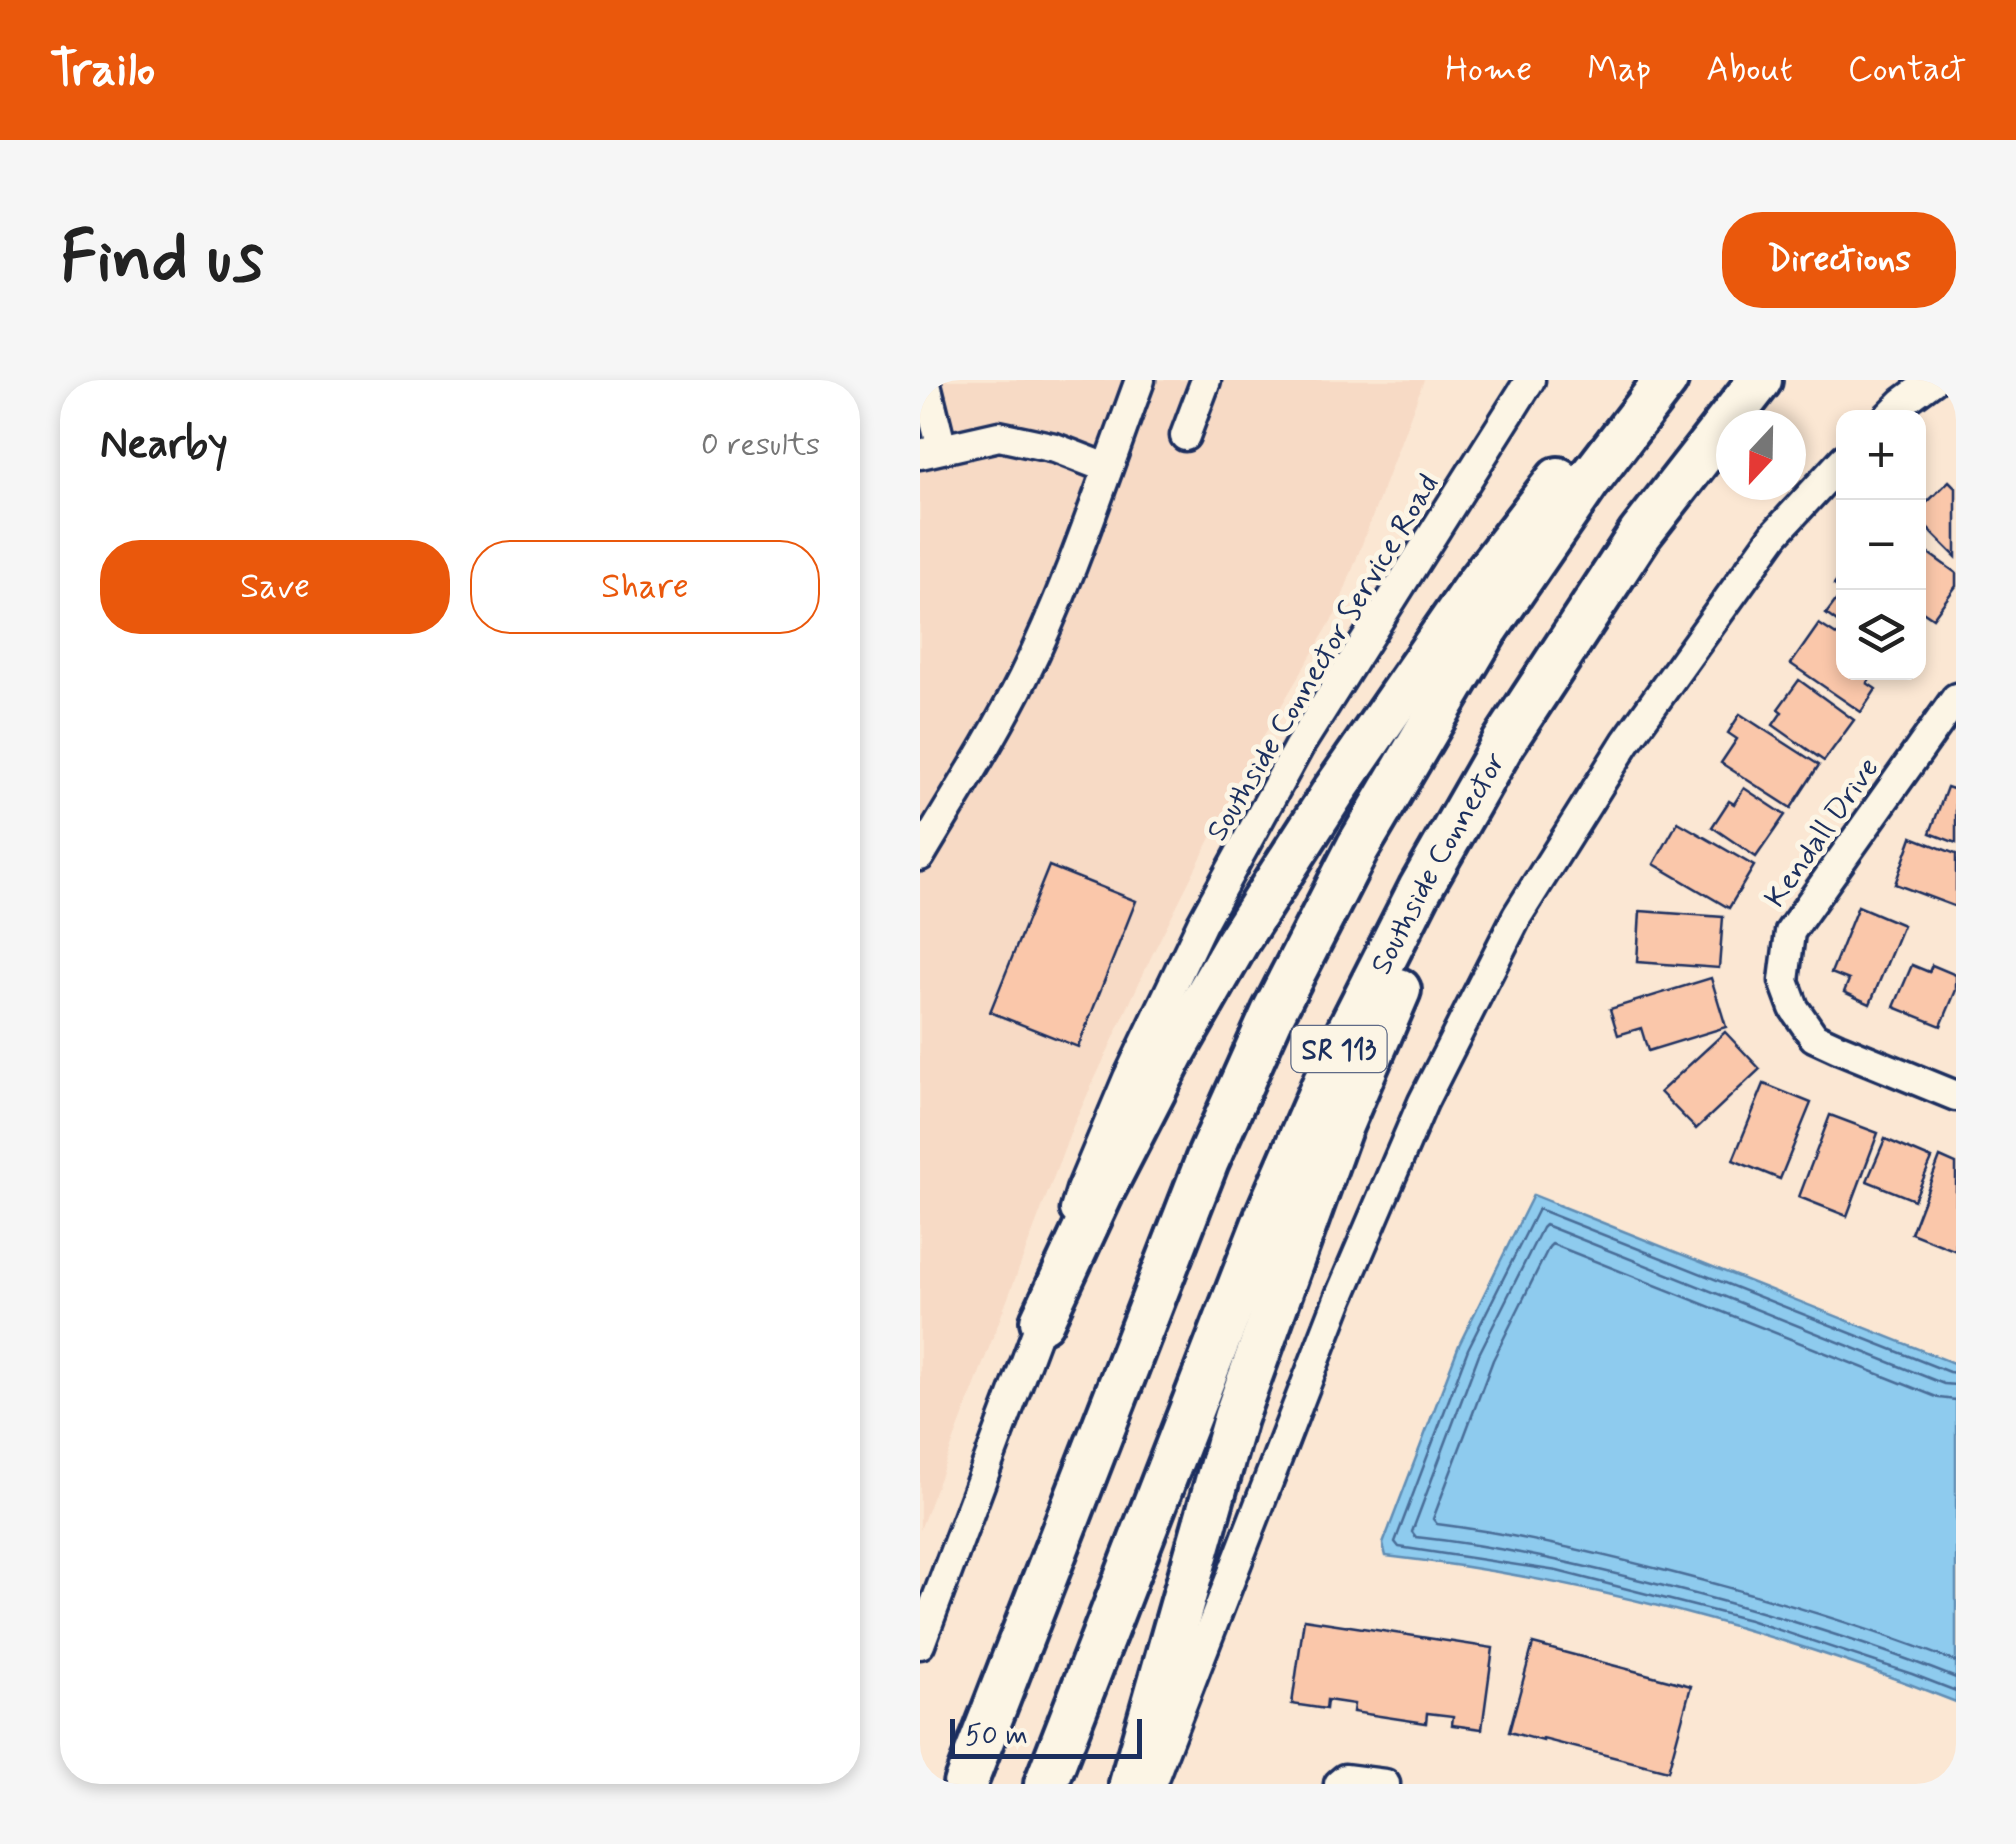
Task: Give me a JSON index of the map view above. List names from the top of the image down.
{
  "streets": {
    "highway": ["Southside Connector", "SR 113"],
    "street": ["Southside Connector Service Road", "Kendall Drive"]
  },
  "scale_bar": "50 m",
  "north": "bottom",
  "page": {
    "header": "Trailo",
    "nav": [
      "Home",
      "Map",
      "About",
      "Contact"
    ],
    "buttons": [
      "Directions",
      ["Save", "Share"]
    ],
    "title": "Find us",
    "heading": ["Nearby", "0 results"],
    "map_buttons": ["+", "−"],
    "scale": "50 m"
  }
}
